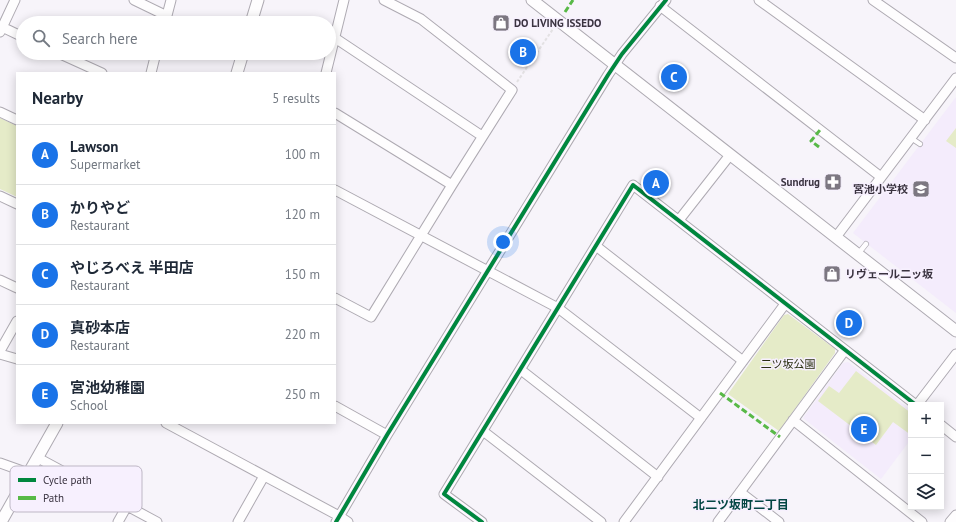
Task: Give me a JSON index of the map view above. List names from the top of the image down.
{
  "districts": ["北二ツ坂町二丁目"],
  "parks": ["二ツ坂公園"],
  "places": {
    "shop": ["DO LIVING ISSEDO", "リヴェール二ッ坂"],
    "pharmacy": ["Sundrug"],
    "school or university": ["宮池小学校"]
  },
  "legend": ["Cycle path", "Path"],
  "page": {
    "search": "Search here",
    "pins": [
      "B",
      "C",
      "A",
      "D",
      "E"
    ],
    "heading": ["Nearby", "5 results"],
    "list": [
      {
        "mark": "A",
        "name": "Lawson",
        "note": "Supermarket",
        "value": "100 m"
      },
      {
        "mark": "B",
        "name": "かりやど",
        "note": "Restaurant",
        "value": "120 m"
      },
      {
        "mark": "C",
        "name": "やじろべえ 半田店",
        "note": "Restaurant",
        "value": "150 m"
      },
      {
        "mark": "D",
        "name": "真砂本店",
        "note": "Restaurant",
        "value": "220 m"
      },
      {
        "mark": "E",
        "name": "宮池幼稚園",
        "note": "School",
        "value": "250 m"
      }
    ],
    "map_buttons": ["+", "−"]
  }
}
